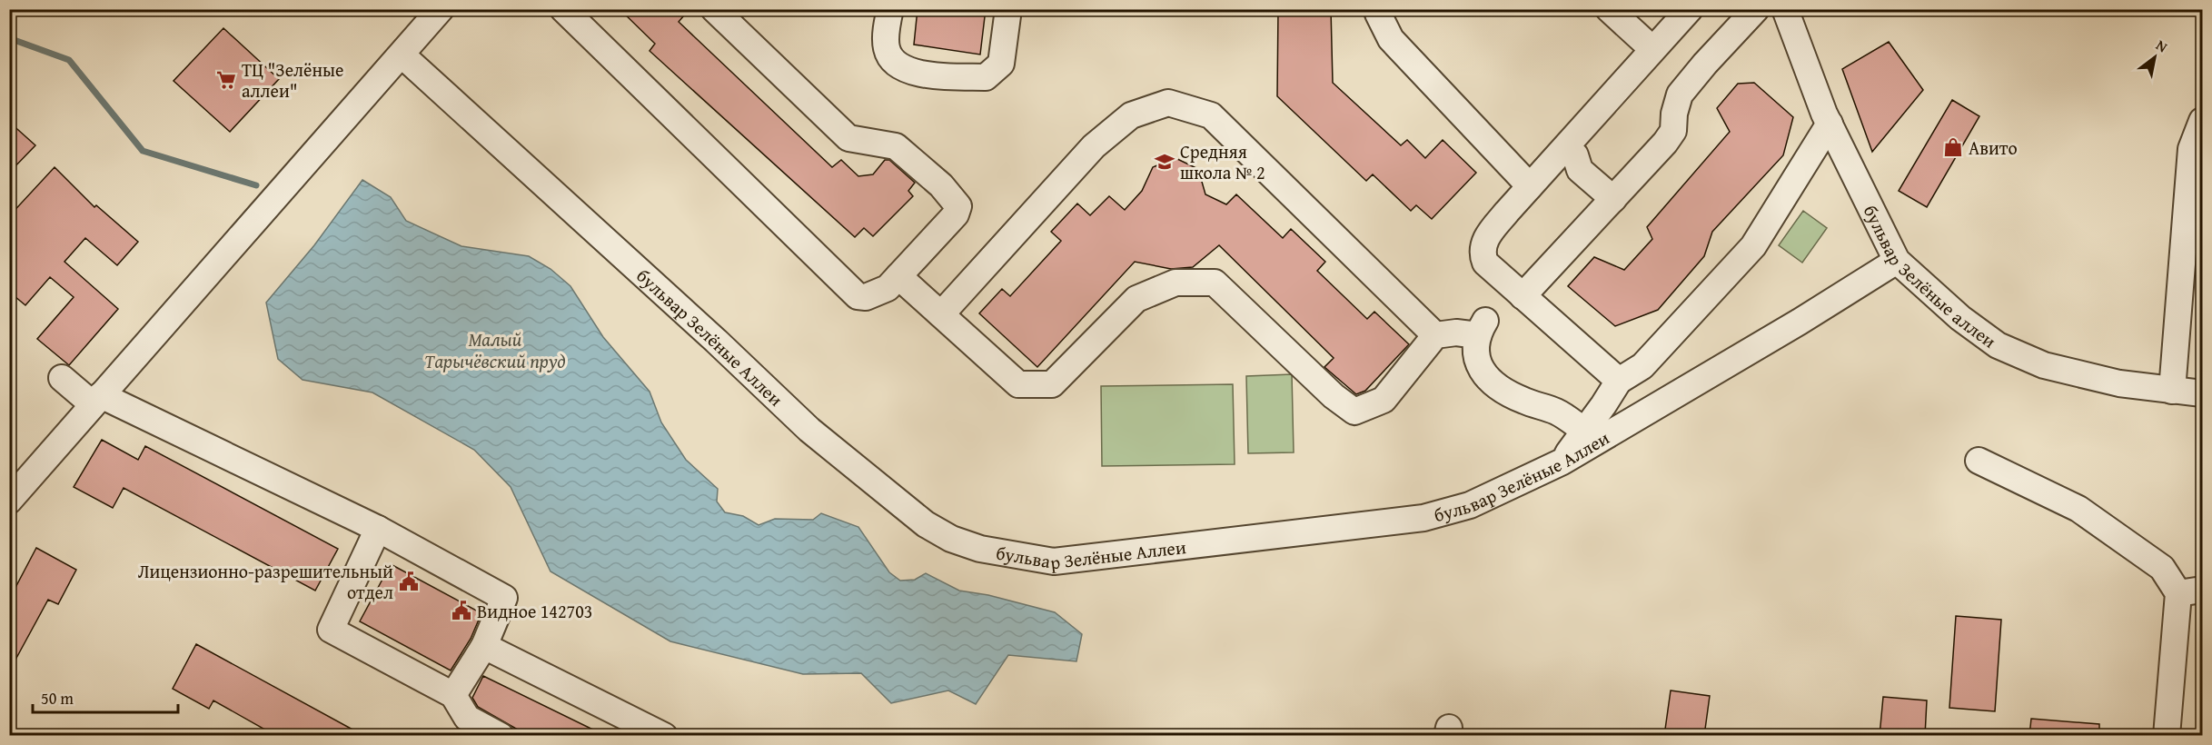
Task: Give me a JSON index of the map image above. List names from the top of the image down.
{
  "streets": {
    "street": ["бульвар Зелёные аллеи", "бульвар Зелёные Аллеи"]
  },
  "crossings": [
    ["бульвар Зелёные аллеи", "бульвар Зелёные Аллеи"]
  ],
  "water": ["Малый Тарычёвский пруд"],
  "places": {
    "supermarket": ["ТЦ \"Зелёные аллеи\""],
    "shop": ["Авито"],
    "school or university": ["Средняя школа № 2"],
    "public building": ["Лицензионно-разрешительный отдел", "Видное 142703"]
  },
  "scale_bar": "50 m",
  "north": "top right"
}
